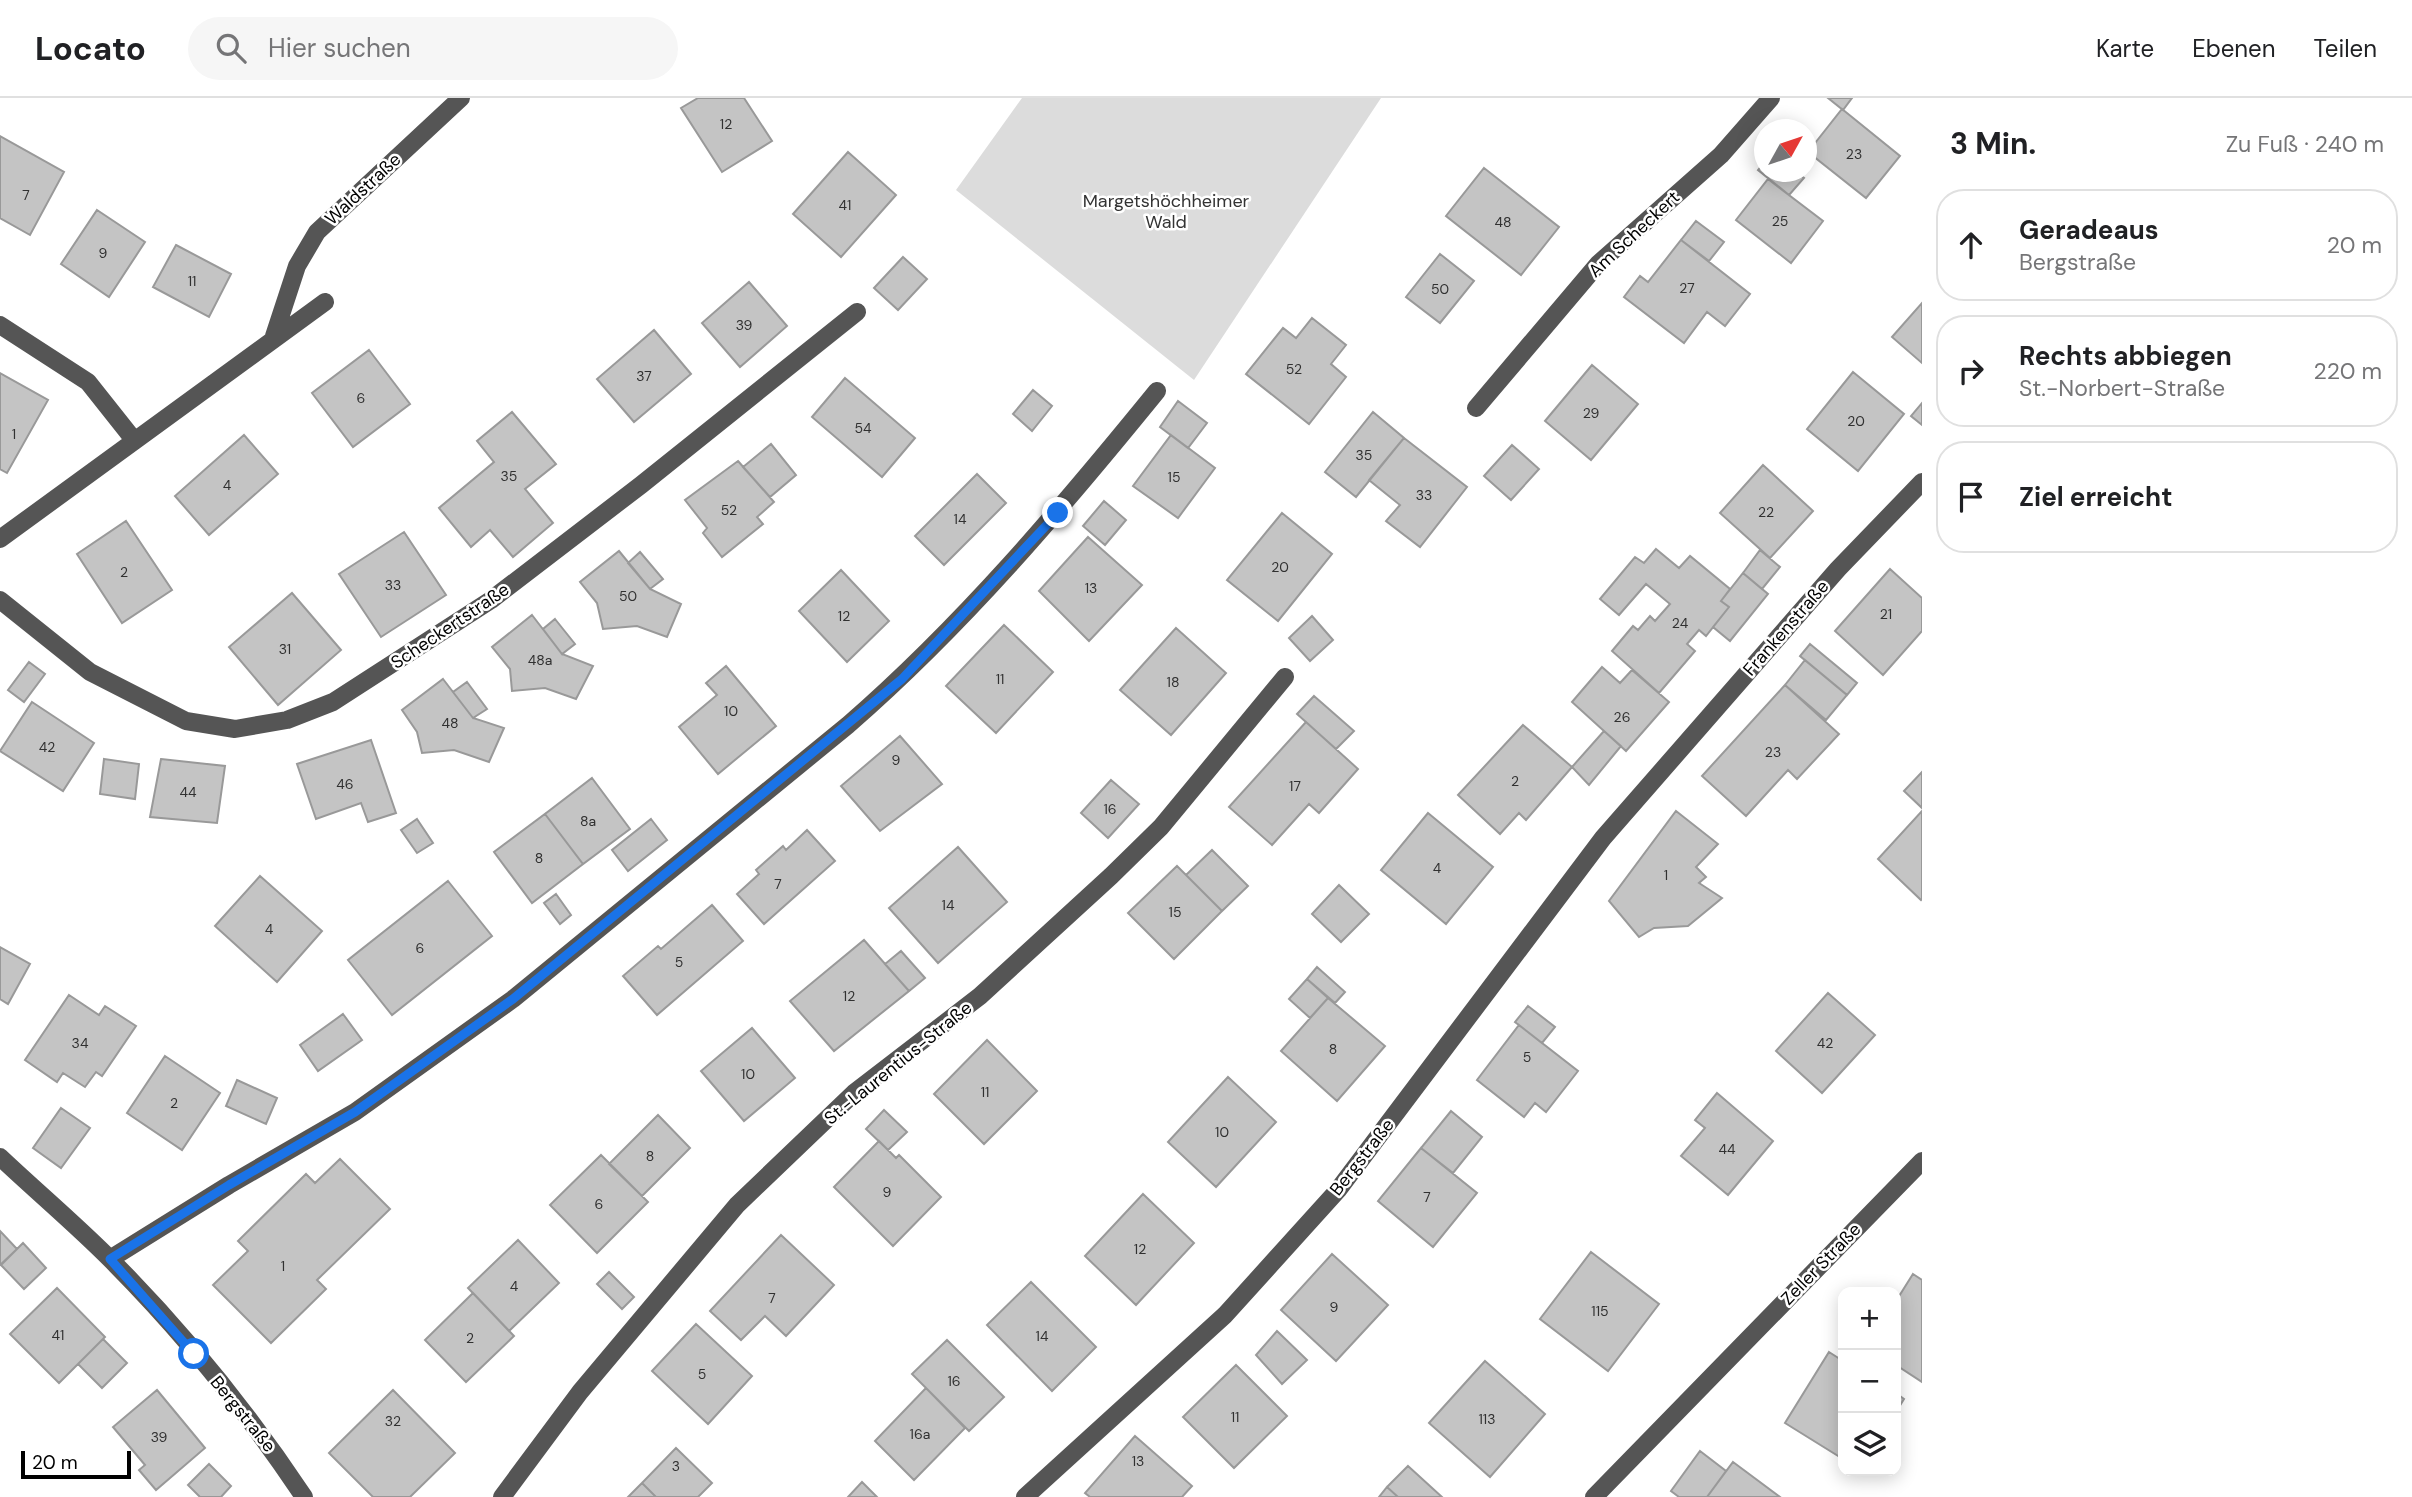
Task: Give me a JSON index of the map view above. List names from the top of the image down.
{
  "streets": {
    "street": [
      "Waldstraße",
      "Am Scheckert",
      "Scheckertstraße",
      "Frankenstraße",
      "St.-Laurentius-Straße",
      "Bergstraße",
      "Zeller Straße"
    ]
  },
  "crossings": [
    ["Frankenstraße", "Bergstraße"]
  ],
  "parks": ["Margetshöchheimer Wald"],
  "house_numbers": [
    "12",
    "23",
    "7",
    "41",
    "25",
    "48",
    "9",
    "11",
    "27",
    "50",
    "39",
    "52",
    "37",
    "6",
    "29",
    "20",
    "54",
    "1",
    "35",
    "35",
    "15",
    "4",
    "33",
    "52",
    "22",
    "14",
    "20",
    "2",
    "33",
    "13",
    "50",
    "21",
    "12",
    "24",
    "31",
    "48a",
    "11",
    "18",
    "10",
    "26",
    "48",
    "42",
    "23",
    "9",
    "2",
    "46",
    "17",
    "44",
    "16",
    "8a",
    "8",
    "4",
    "1",
    "7",
    "14",
    "15",
    "4",
    "6",
    "5",
    "12",
    "34",
    "42",
    "8",
    "5",
    "10",
    "11",
    "2",
    "10",
    "44",
    "8",
    "9",
    "7",
    "6",
    "12",
    "1",
    "4",
    "7",
    "9",
    "115",
    "41",
    "14",
    "2",
    "5",
    "16",
    "11",
    "113",
    "32",
    "16a",
    "39",
    "13",
    "3"
  ],
  "scale_bar": "20 m",
  "north": "top right",
  "page": {
    "header": "Locato",
    "search": "Hier suchen",
    "nav": ["Karte", "Ebenen", "Teilen"],
    "heading": ["3 Min.", "Zu Fuß · 240 m"],
    "list": [
      ["Geradeaus", "Bergstraße", "20 m"],
      ["Rechts abbiegen", "St.-Norbert-Straße", "220 m"],
      "Ziel erreicht"
    ],
    "map_buttons": ["+", "−"],
    "scale": "20 m"
  }
}
